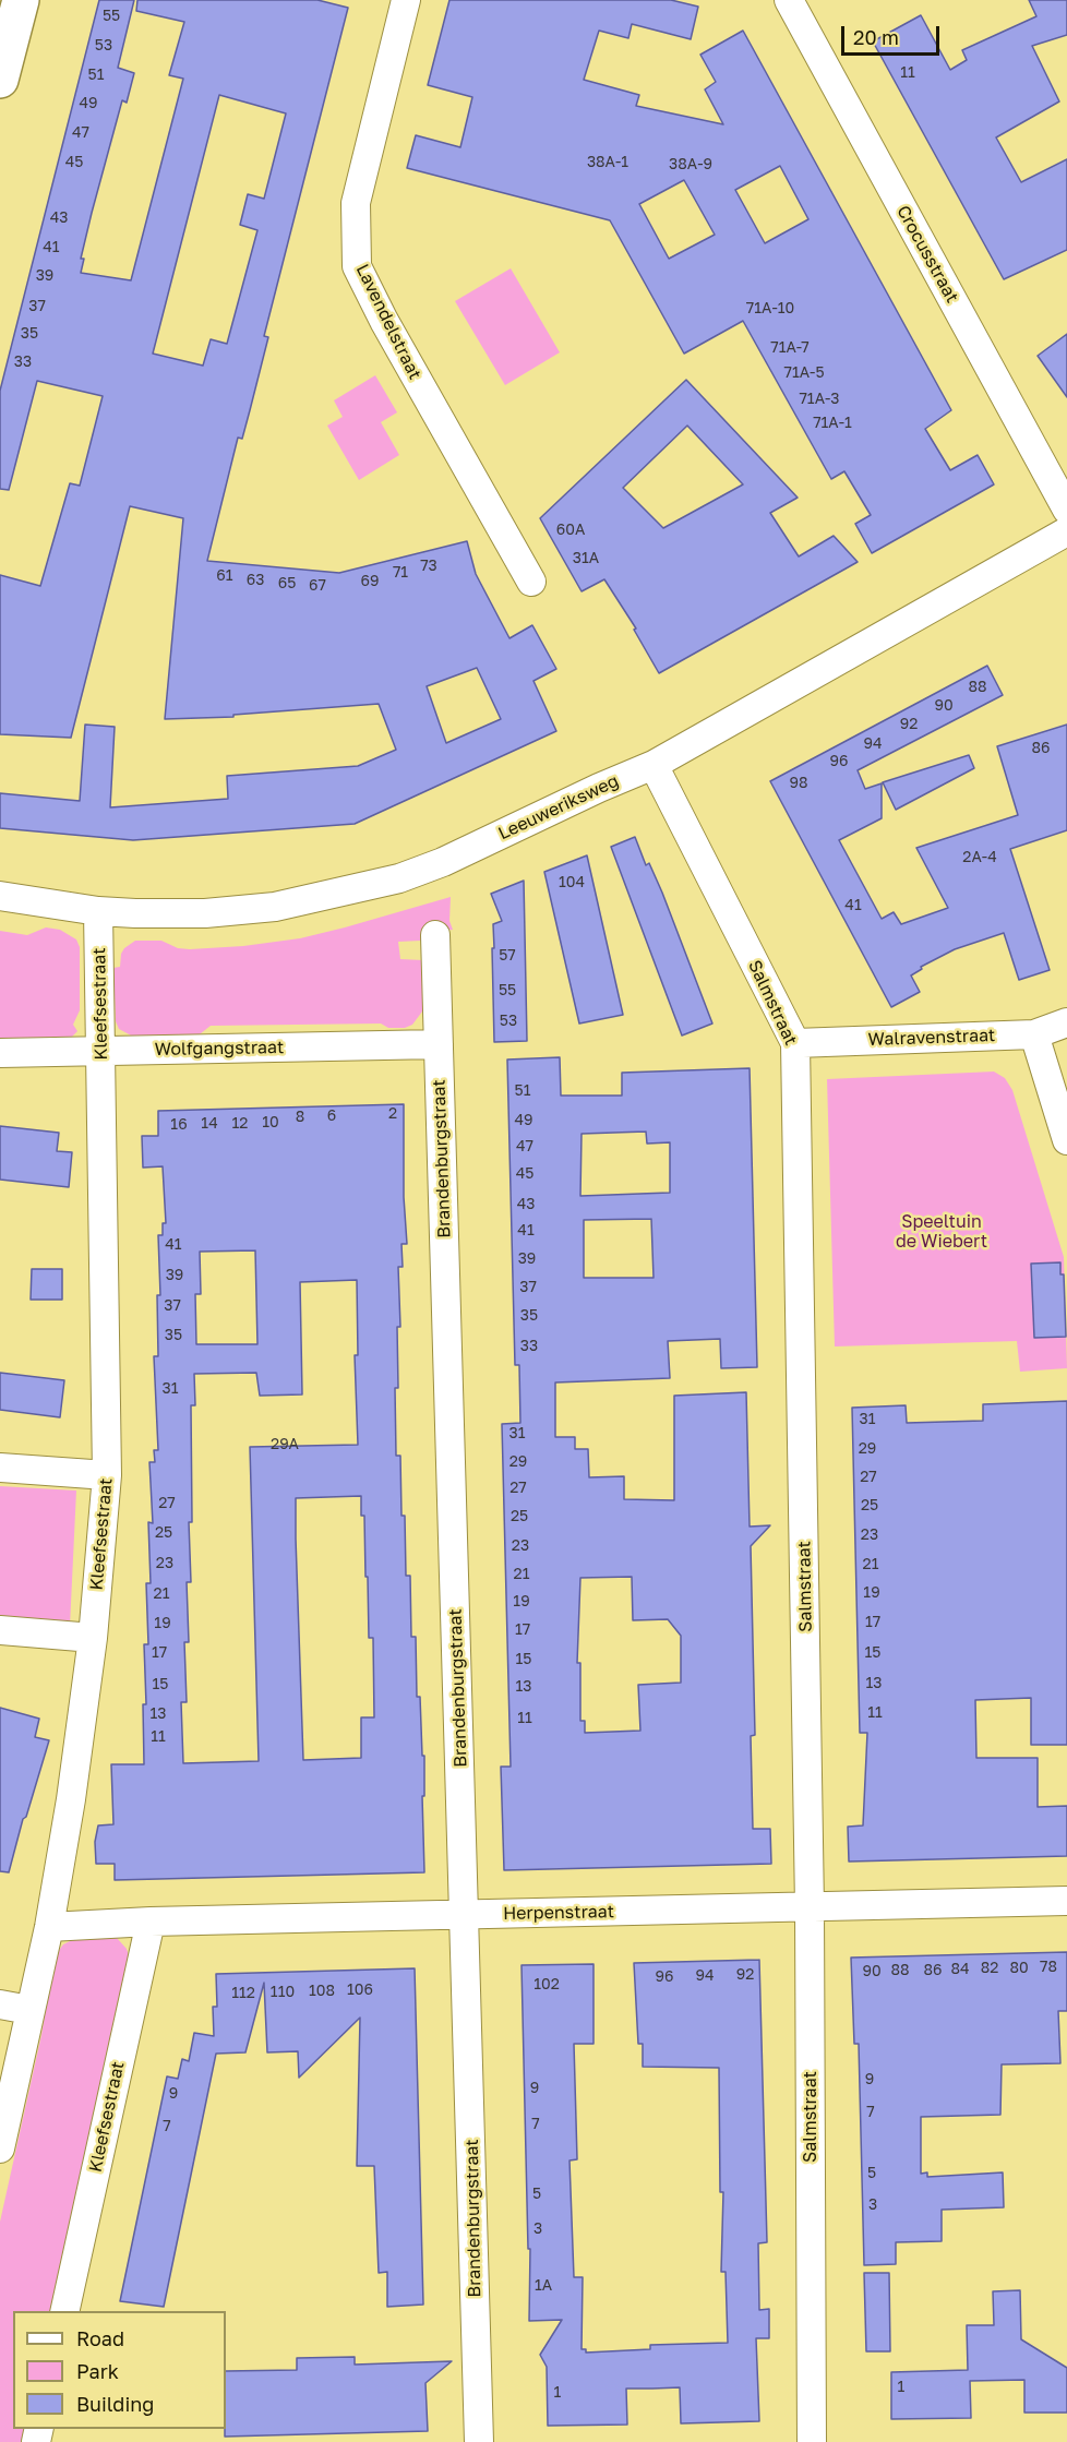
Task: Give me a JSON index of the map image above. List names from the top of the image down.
{
  "streets": {
    "street": [
      "Crocusstraat",
      "Lavendelstraat",
      "Leeuweriksweg",
      "Salmstraat",
      "Kleefsestraat",
      "Walravenstraat",
      "Wolfgangstraat",
      "Brandenburgstraat",
      "Herpenstraat"
    ]
  },
  "crossings": [
    ["Leeuweriksweg", "Salmstraat"],
    ["Leeuweriksweg", "Kleefsestraat"],
    ["Salmstraat", "Walravenstraat"],
    ["Salmstraat", "Herpenstraat"],
    ["Kleefsestraat", "Wolfgangstraat"],
    ["Kleefsestraat", "Herpenstraat"],
    ["Wolfgangstraat", "Brandenburgstraat"],
    ["Brandenburgstraat", "Herpenstraat"]
  ],
  "parks": ["Speeltuin de Wiebert"],
  "house_numbers": [
    "55",
    "53",
    "11",
    "51",
    "49",
    "47",
    "45",
    "38A-1",
    "38A-9",
    "43",
    "41",
    "39",
    "37",
    "71A-10",
    "35",
    "71A-7",
    "33",
    "71A-5",
    "71A-3",
    "71A-1",
    "60A",
    "31A",
    "73",
    "71",
    "61",
    "63",
    "69",
    "65",
    "67",
    "88",
    "90",
    "92",
    "94",
    "86",
    "96",
    "98",
    "2A-4",
    "104",
    "41",
    "57",
    "55",
    "53",
    "51",
    "2",
    "6",
    "8",
    "49",
    "10",
    "14",
    "12",
    "16",
    "47",
    "45",
    "43",
    "41",
    "41",
    "39",
    "39",
    "37",
    "37",
    "35",
    "35",
    "33",
    "31",
    "31",
    "31",
    "29A",
    "29",
    "29",
    "27",
    "27",
    "27",
    "25",
    "25",
    "25",
    "23",
    "23",
    "23",
    "21",
    "21",
    "19",
    "21",
    "19",
    "17",
    "19",
    "17",
    "17",
    "15",
    "15",
    "13",
    "15",
    "13",
    "11",
    "13",
    "11",
    "11",
    "78",
    "82",
    "80",
    "84",
    "88",
    "86",
    "90",
    "92",
    "94",
    "96",
    "102",
    "106",
    "108",
    "110",
    "112",
    "9",
    "9",
    "9",
    "7",
    "7",
    "7",
    "5",
    "5",
    "3",
    "3",
    "1A",
    "1",
    "1"
  ],
  "legend": ["Road", "Park", "Building"],
  "scale_bar": "20 m"
}
